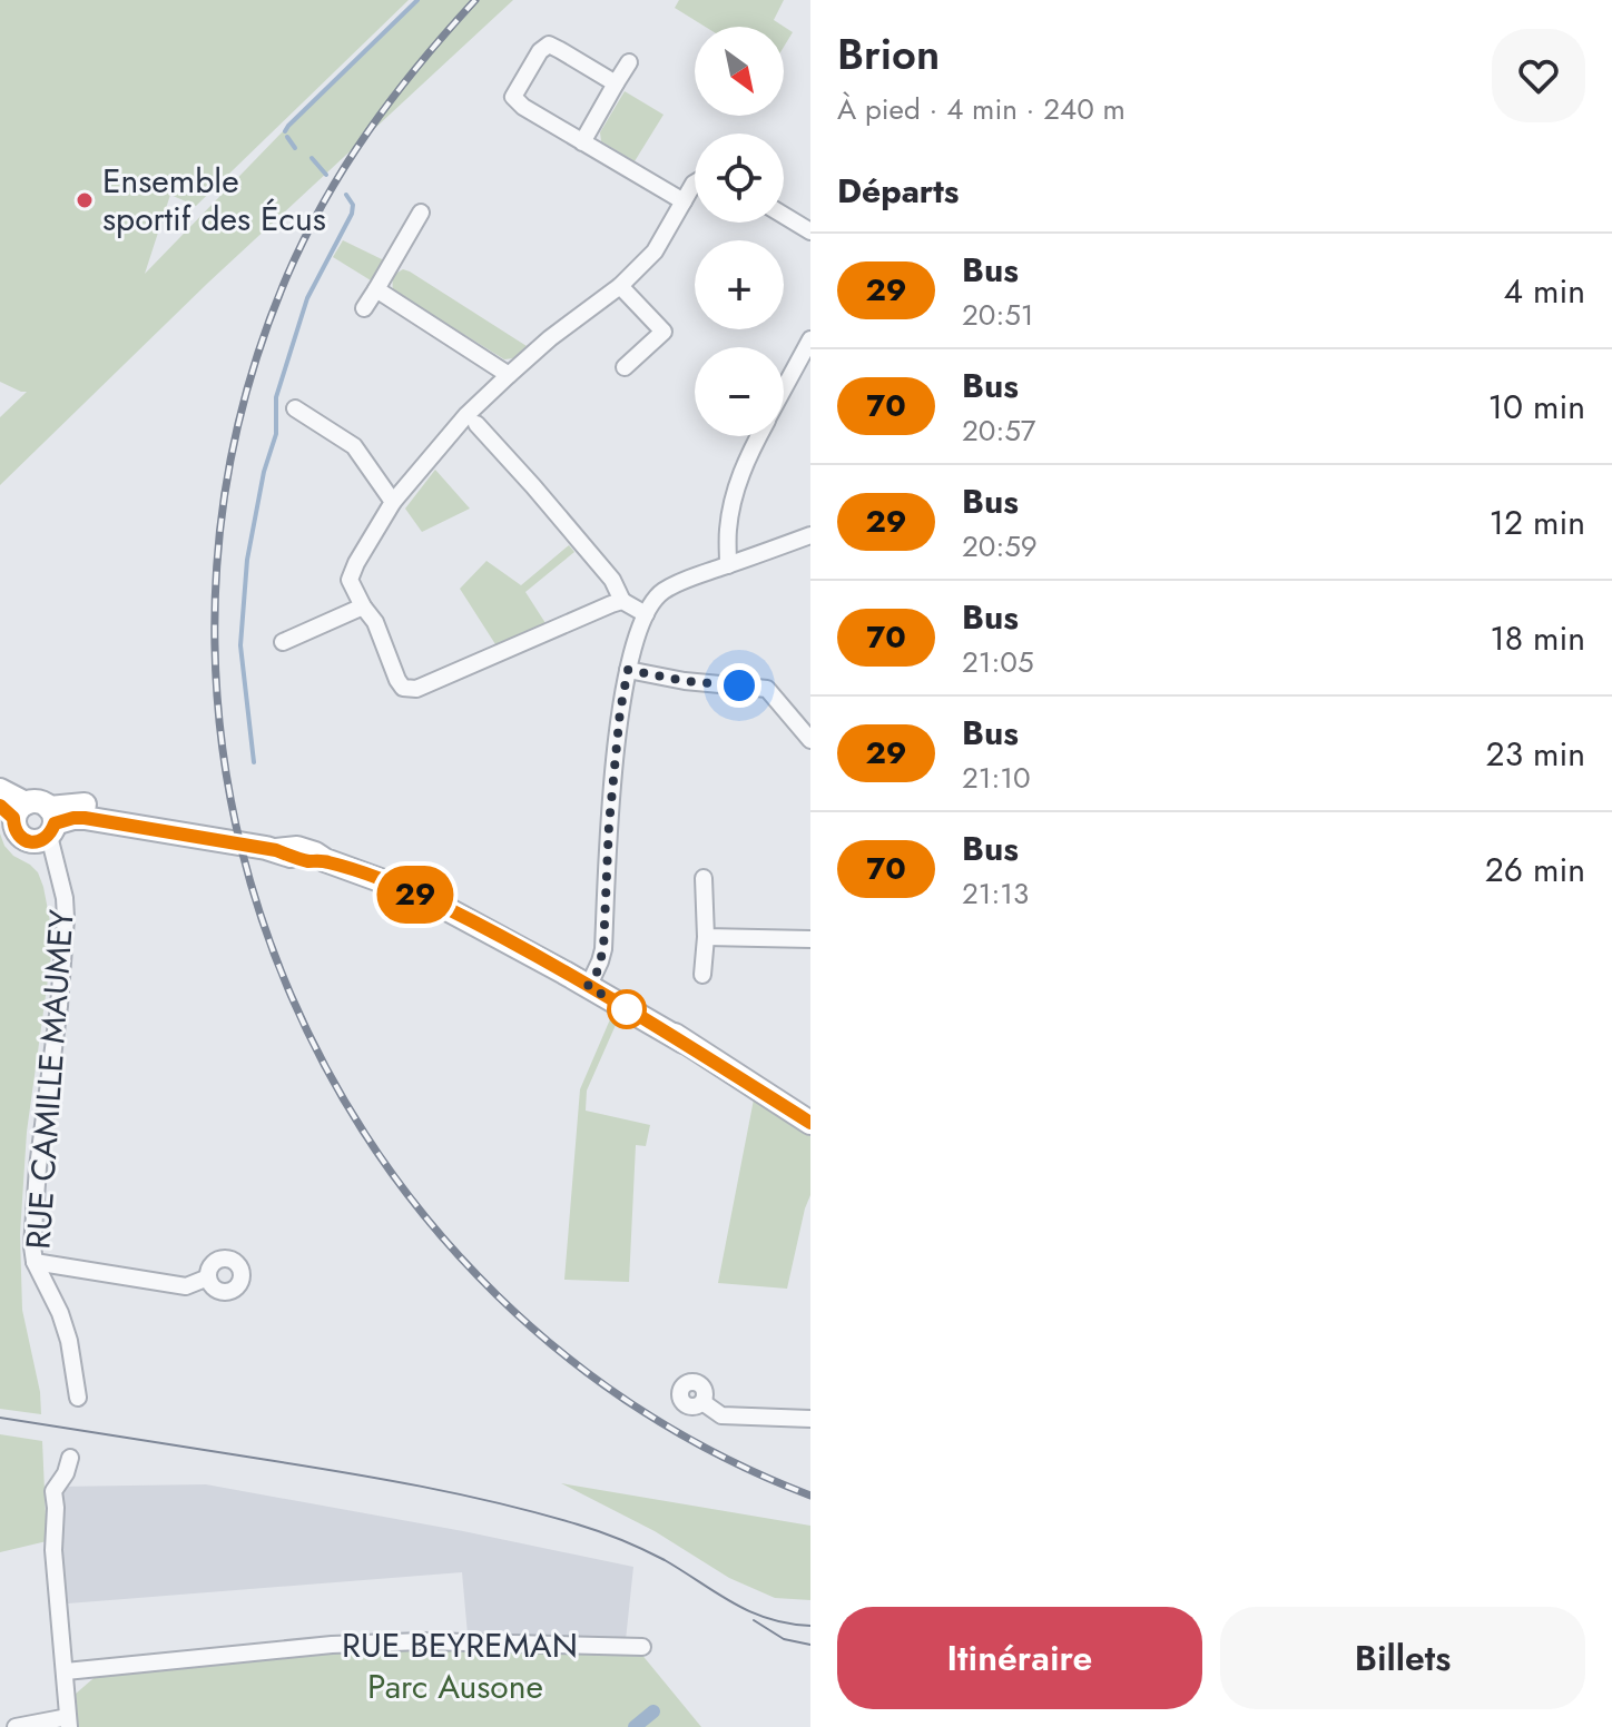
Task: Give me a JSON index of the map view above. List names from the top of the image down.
{
  "streets": {
    "street": ["RUE CAMILLE MAUMEY", "RUE BEYREMAN"]
  },
  "parks": ["Parc Ausone"],
  "places": ["Ensemble sportif des Écus"],
  "lines": ["bus line 29"],
  "north": "bottom right",
  "page": {
    "on_map": "29",
    "heading": [
      ["Brion", "À pied · 4 min · 240 m"],
      "Départs"
    ],
    "map_buttons": ["+", "−"],
    "list": [
      {
        "mark": "29",
        "name": "Bus",
        "note": "20:51",
        "value": "4 min"
      },
      {
        "mark": "70",
        "name": "Bus",
        "note": "20:57",
        "value": "10 min"
      },
      {
        "mark": "29",
        "name": "Bus",
        "note": "20:59",
        "value": "12 min"
      },
      {
        "mark": "70",
        "name": "Bus",
        "note": "21:05",
        "value": "18 min"
      },
      {
        "mark": "29",
        "name": "Bus",
        "note": "21:10",
        "value": "23 min"
      },
      {
        "mark": "70",
        "name": "Bus",
        "note": "21:13",
        "value": "26 min"
      }
    ],
    "buttons": ["Itinéraire", "Billets"]
  }
}
